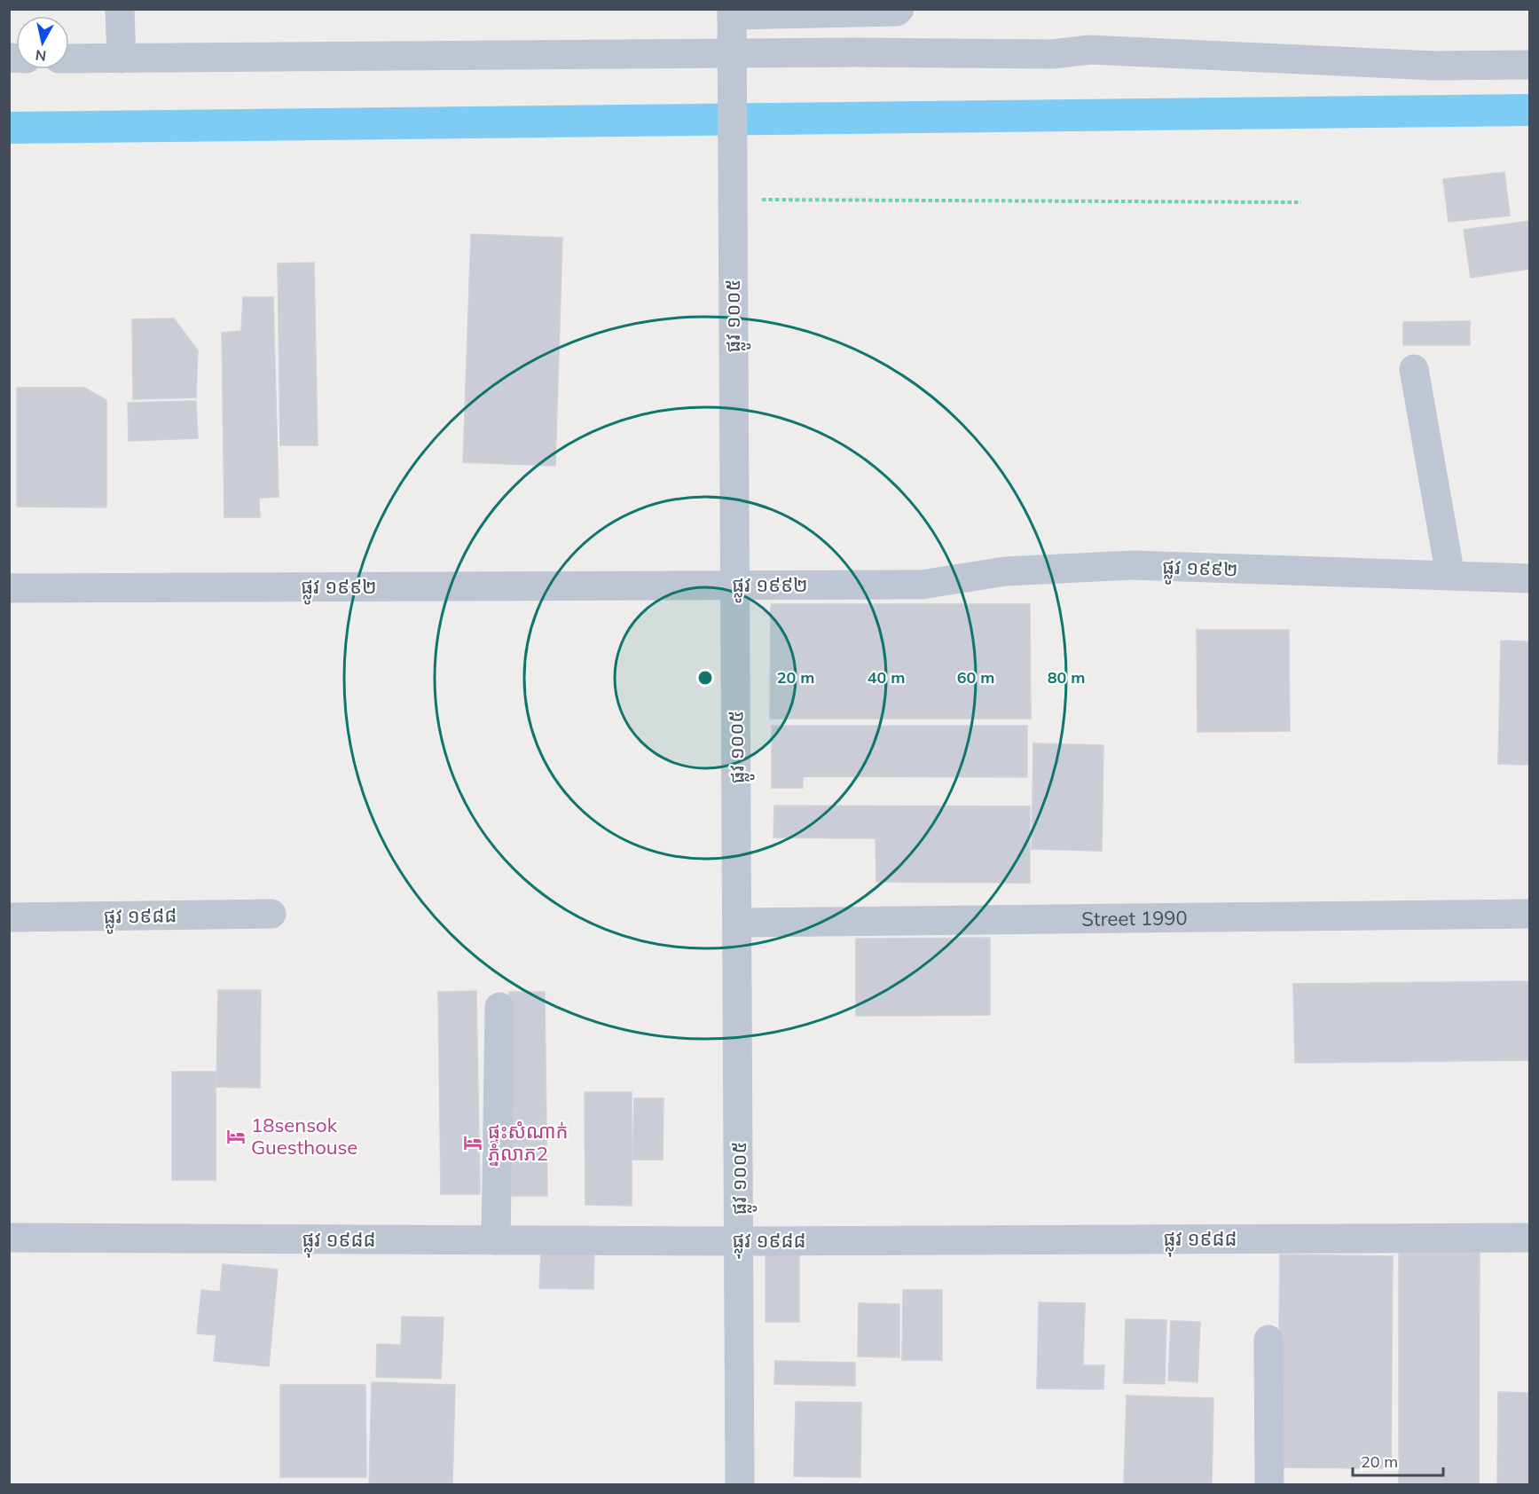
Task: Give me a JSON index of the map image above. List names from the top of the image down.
{
  "streets": {
    "street": [
      "ផ្លូវ ១០០៥",
      "ផ្លូវ ១៩៩២",
      "ផ្លូវ ១៩៨៨",
      "Street 1990",
      "ផ្លុវ ១៩៨៨"
    ]
  },
  "crossings": [
    ["ផ្លូវ ១០០៥", "ផ្លូវ ១៩៩២"],
    ["ផ្លូវ ១០០៥", "Street 1990"],
    ["ផ្លូវ ១០០៥", "ផ្លុវ ១៩៨៨"]
  ],
  "places": {
    "hotel": ["18sensok Guesthouse", "ផ្ទះសំណាក់ ភ្នំលាភ2"]
  },
  "scale_bar": "20 m",
  "north": "bottom",
  "rings": [
    "20 m",
    "40 m",
    "60 m",
    "80 m"
  ]
}
